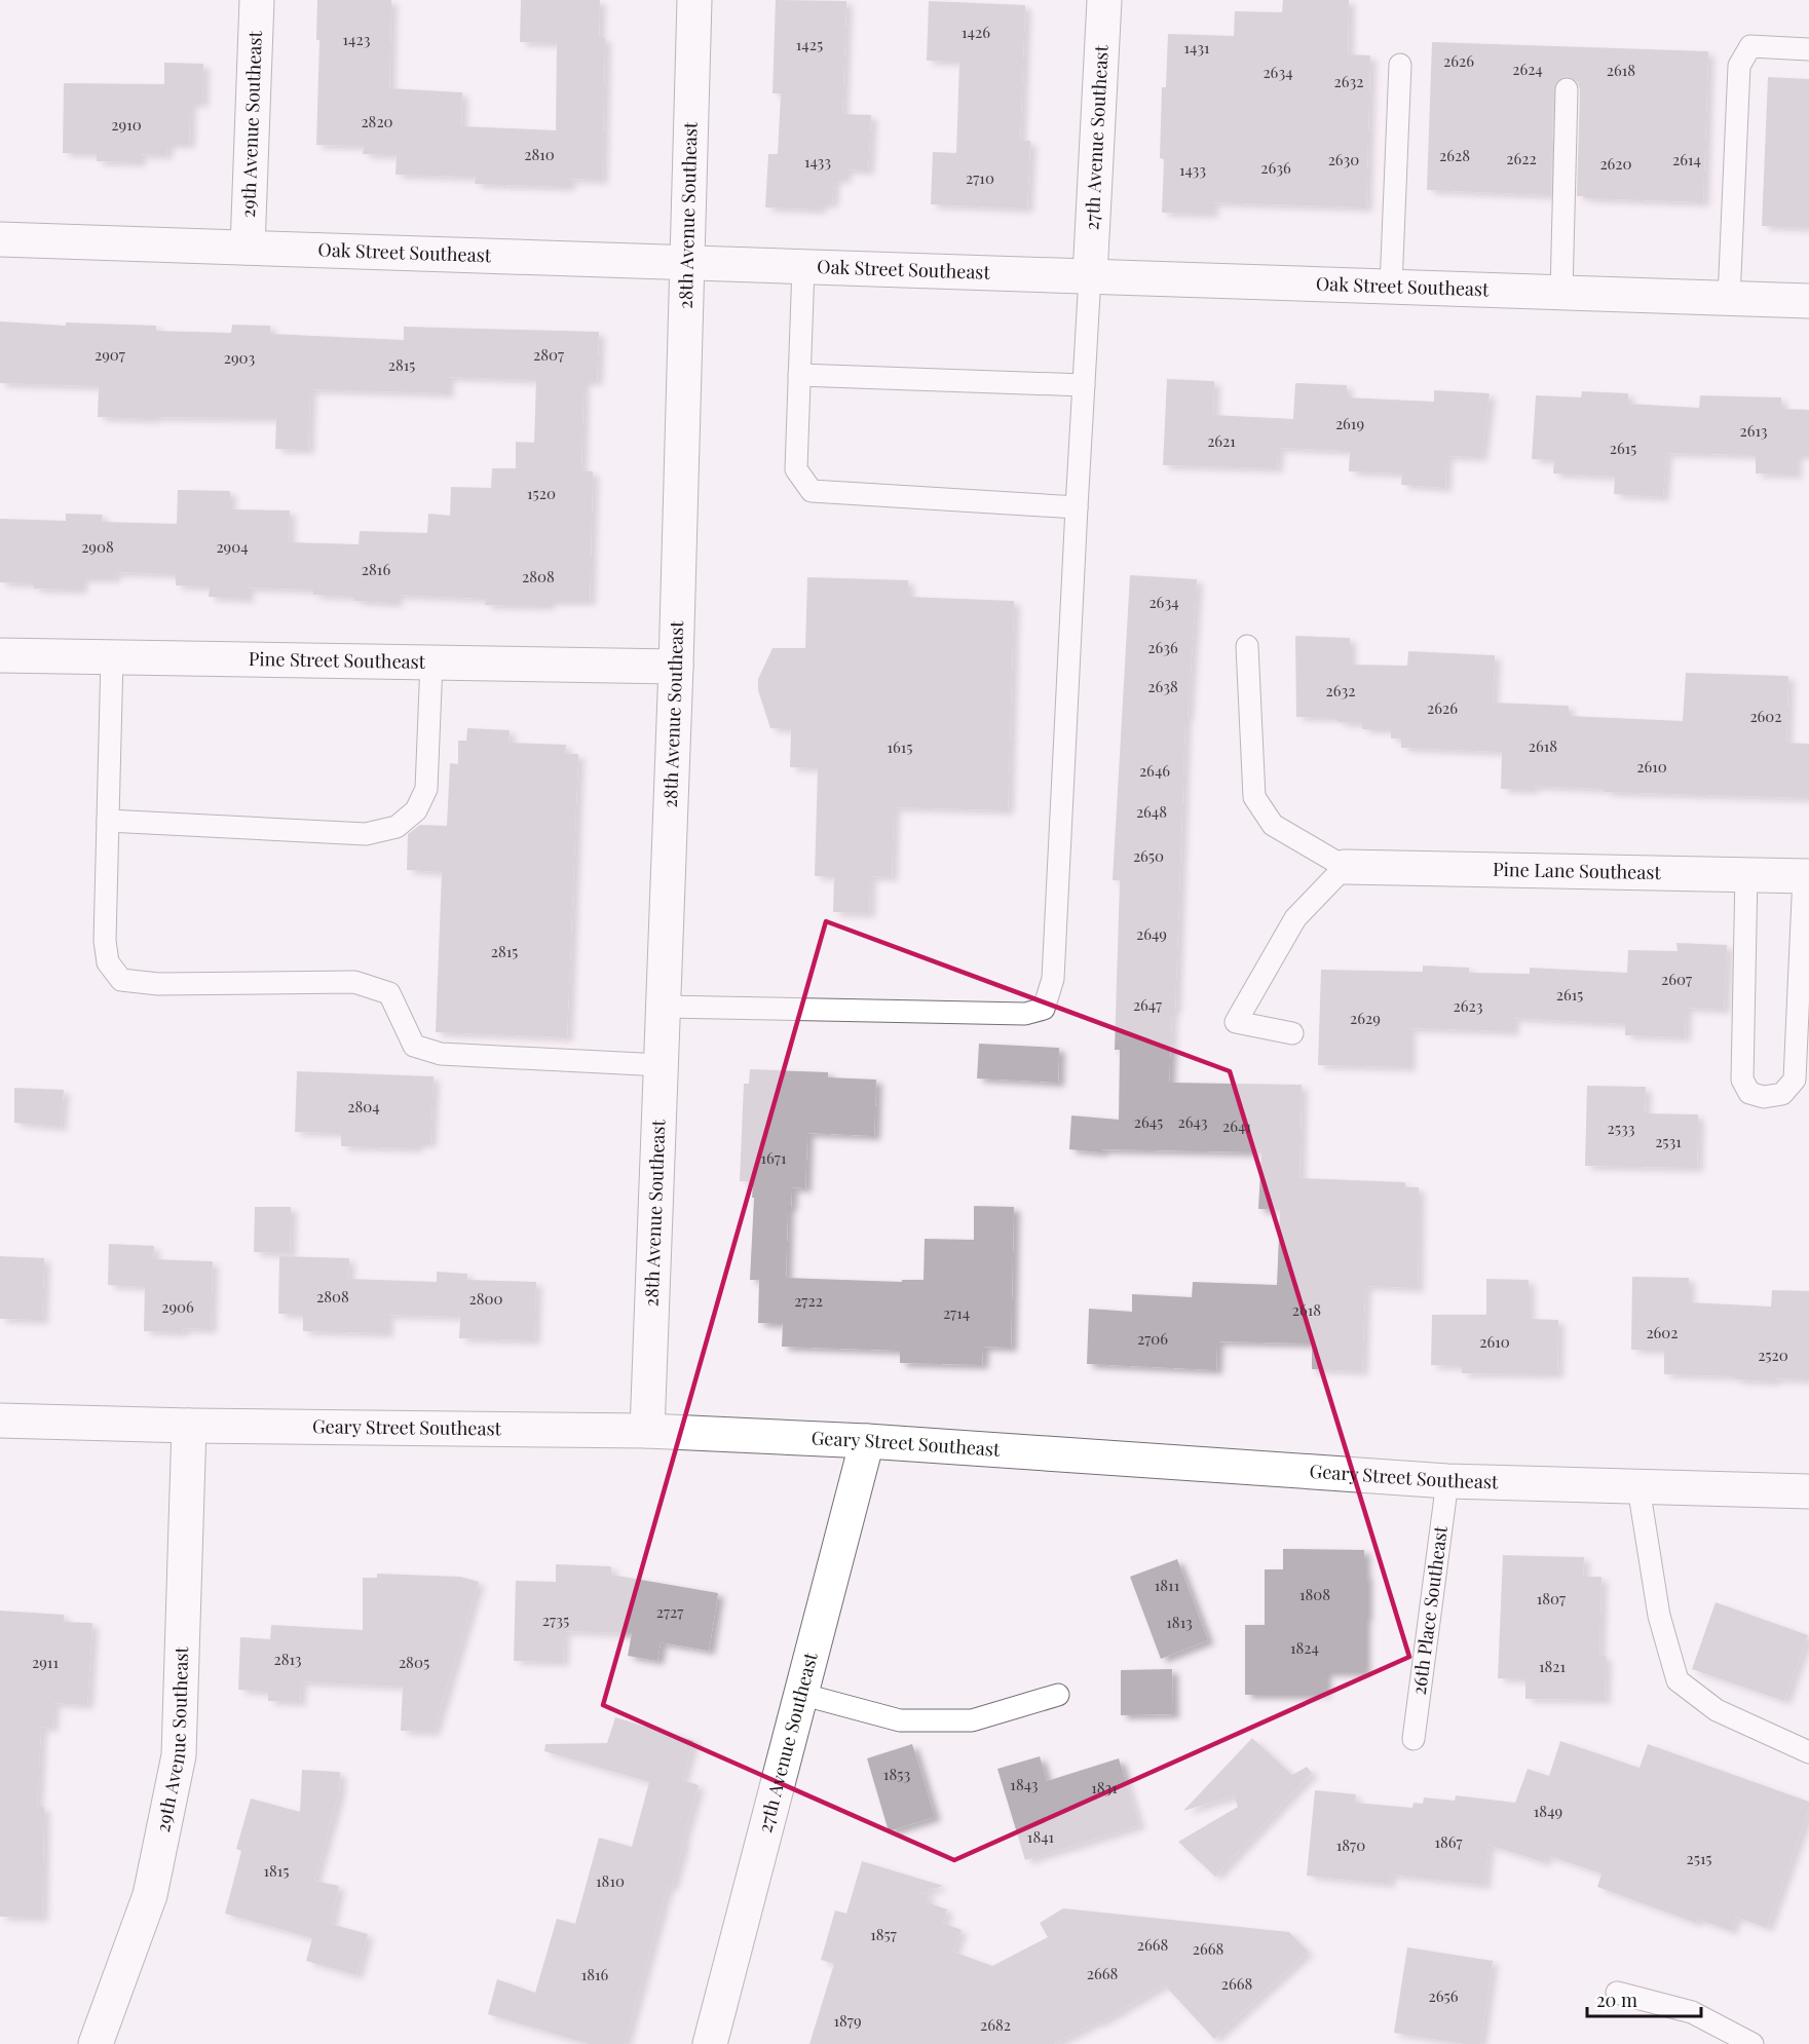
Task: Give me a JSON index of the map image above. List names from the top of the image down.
{
  "streets": {
    "street": [
      "29th Avenue Southeast",
      "27th Avenue Southeast",
      "28th Avenue Southeast",
      "Oak Street Southeast",
      "Pine Street Southeast",
      "Pine Lane Southeast",
      "Geary Street Southeast"
    ],
    "lane": ["26th Place Southeast"]
  },
  "crossings": [
    ["29th Avenue Southeast", "Oak Street Southeast"],
    ["29th Avenue Southeast", "Geary Street Southeast"],
    ["27th Avenue Southeast", "Oak Street Southeast"],
    ["27th Avenue Southeast", "Geary Street Southeast"],
    ["28th Avenue Southeast", "Oak Street Southeast"],
    ["28th Avenue Southeast", "Pine Street Southeast"],
    ["28th Avenue Southeast", "Geary Street Southeast"],
    ["Geary Street Southeast", "26th Place Southeast"]
  ],
  "house_numbers": [
    "1426",
    "1423",
    "1425",
    "1431",
    "2626",
    "2624",
    "2618",
    "2634",
    "2632",
    "2820",
    "2910",
    "2810",
    "2628",
    "2622",
    "2630",
    "2614",
    "1433",
    "2620",
    "2636",
    "1433",
    "2710",
    "2907",
    "2807",
    "2903",
    "2815",
    "2619",
    "2613",
    "2621",
    "2615",
    "1520",
    "2908",
    "2904",
    "2816",
    "2808",
    "2634",
    "2636",
    "2638",
    "2632",
    "2626",
    "2602",
    "2618",
    "1615",
    "2610",
    "2646",
    "2648",
    "2650",
    "2649",
    "2815",
    "2607",
    "2615",
    "2647",
    "2623",
    "2629",
    "2804",
    "2645",
    "2643",
    "2641",
    "2533",
    "2531",
    "1671",
    "2808",
    "2800",
    "2722",
    "2906",
    "2618",
    "2714",
    "2602",
    "2706",
    "2610",
    "2520",
    "1811",
    "1808",
    "1807",
    "2727",
    "2735",
    "1813",
    "1824",
    "2813",
    "2911",
    "2805",
    "1821",
    "1853",
    "1843",
    "1831",
    "1849",
    "1841",
    "1867",
    "1870",
    "2515",
    "1815",
    "1810",
    "1857",
    "2668",
    "2668",
    "2668",
    "1816",
    "2668",
    "2656",
    "1879",
    "2682"
  ],
  "scale_bar": "20 m"
}
